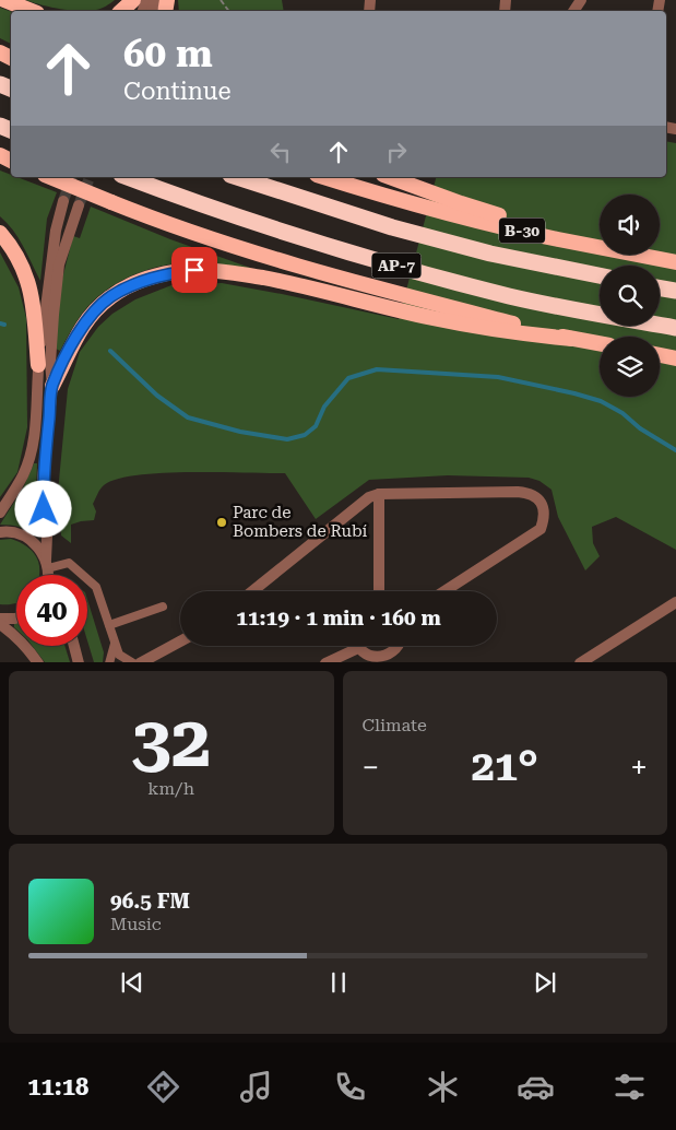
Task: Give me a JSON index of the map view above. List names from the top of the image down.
{
  "streets": {
    "highway": ["B-30", "AP-7"]
  },
  "places": ["Parc de Bombers de Rubí"],
  "page": {
    "turn": ["60 m", "Continue"],
    "limit": "40",
    "trip": "11:19 · 1 min · 160 m",
    "tile": [
      ["32", "km/h"],
      "Climate"
    ],
    "heat": ["−", "21°", "+"],
    "song": ["96.5 FM", "Music"],
    "tabs": "11:18"
  }
}
